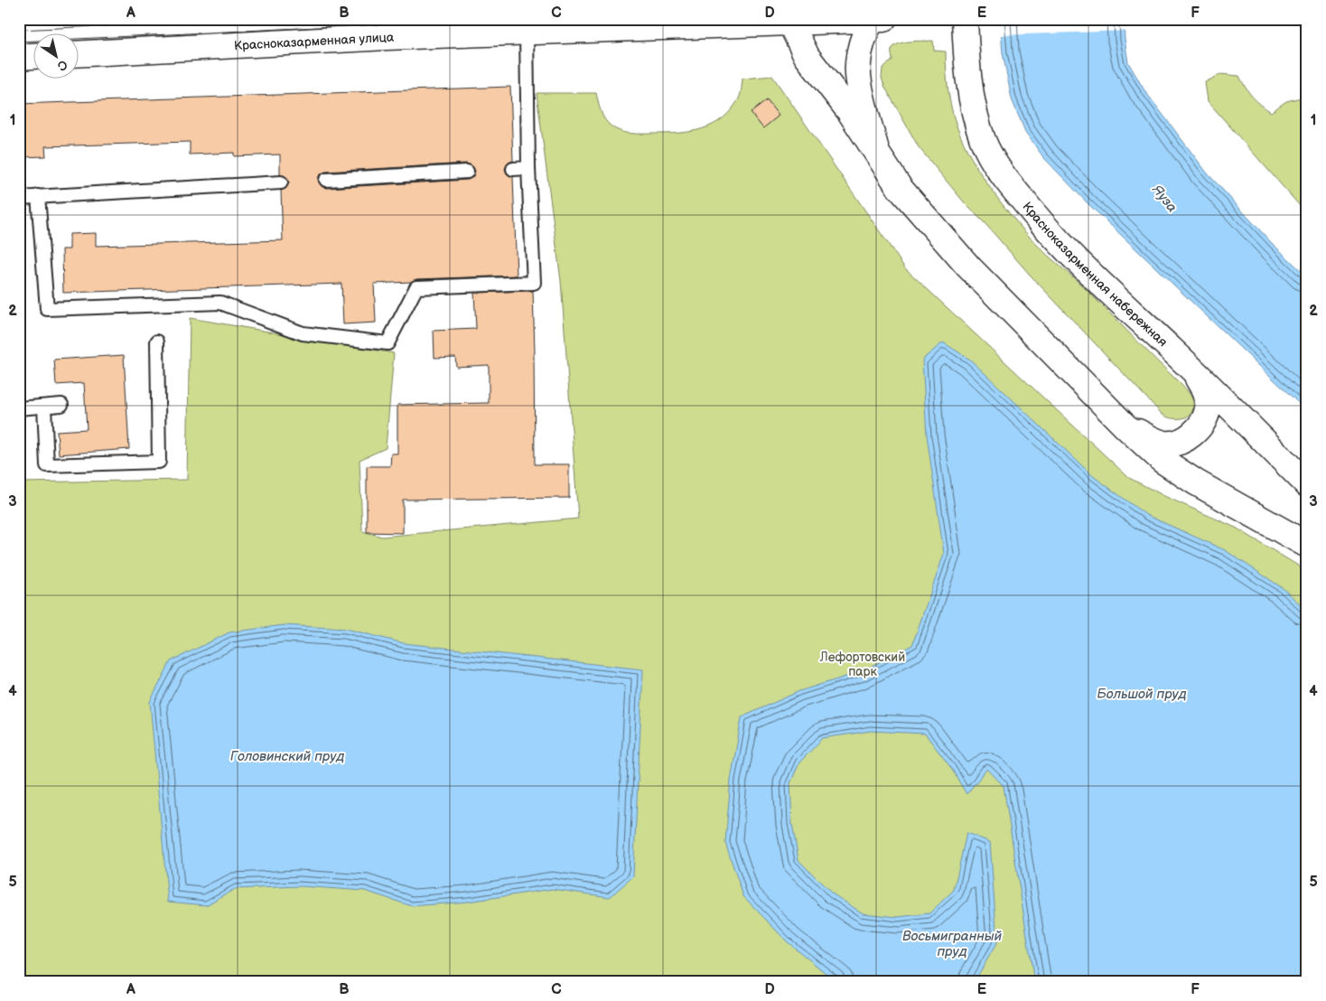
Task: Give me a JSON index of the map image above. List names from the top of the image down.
{
  "streets": {
    "main road": ["Красноказарменная улица", "Красноказарменная набережная"]
  },
  "water": [
    "Яуза",
    "Большой пруд",
    "Головинский пруд",
    "Восьмигранный пруд"
  ],
  "parks": ["Лефортовский парк"],
  "north": "bottom right",
  "grid": {
    "columns": [
      "A",
      "B",
      "C",
      "D",
      "E",
      "F"
    ],
    "rows": [
      "1",
      "2",
      "3",
      "4",
      "5"
    ]
  }
}
